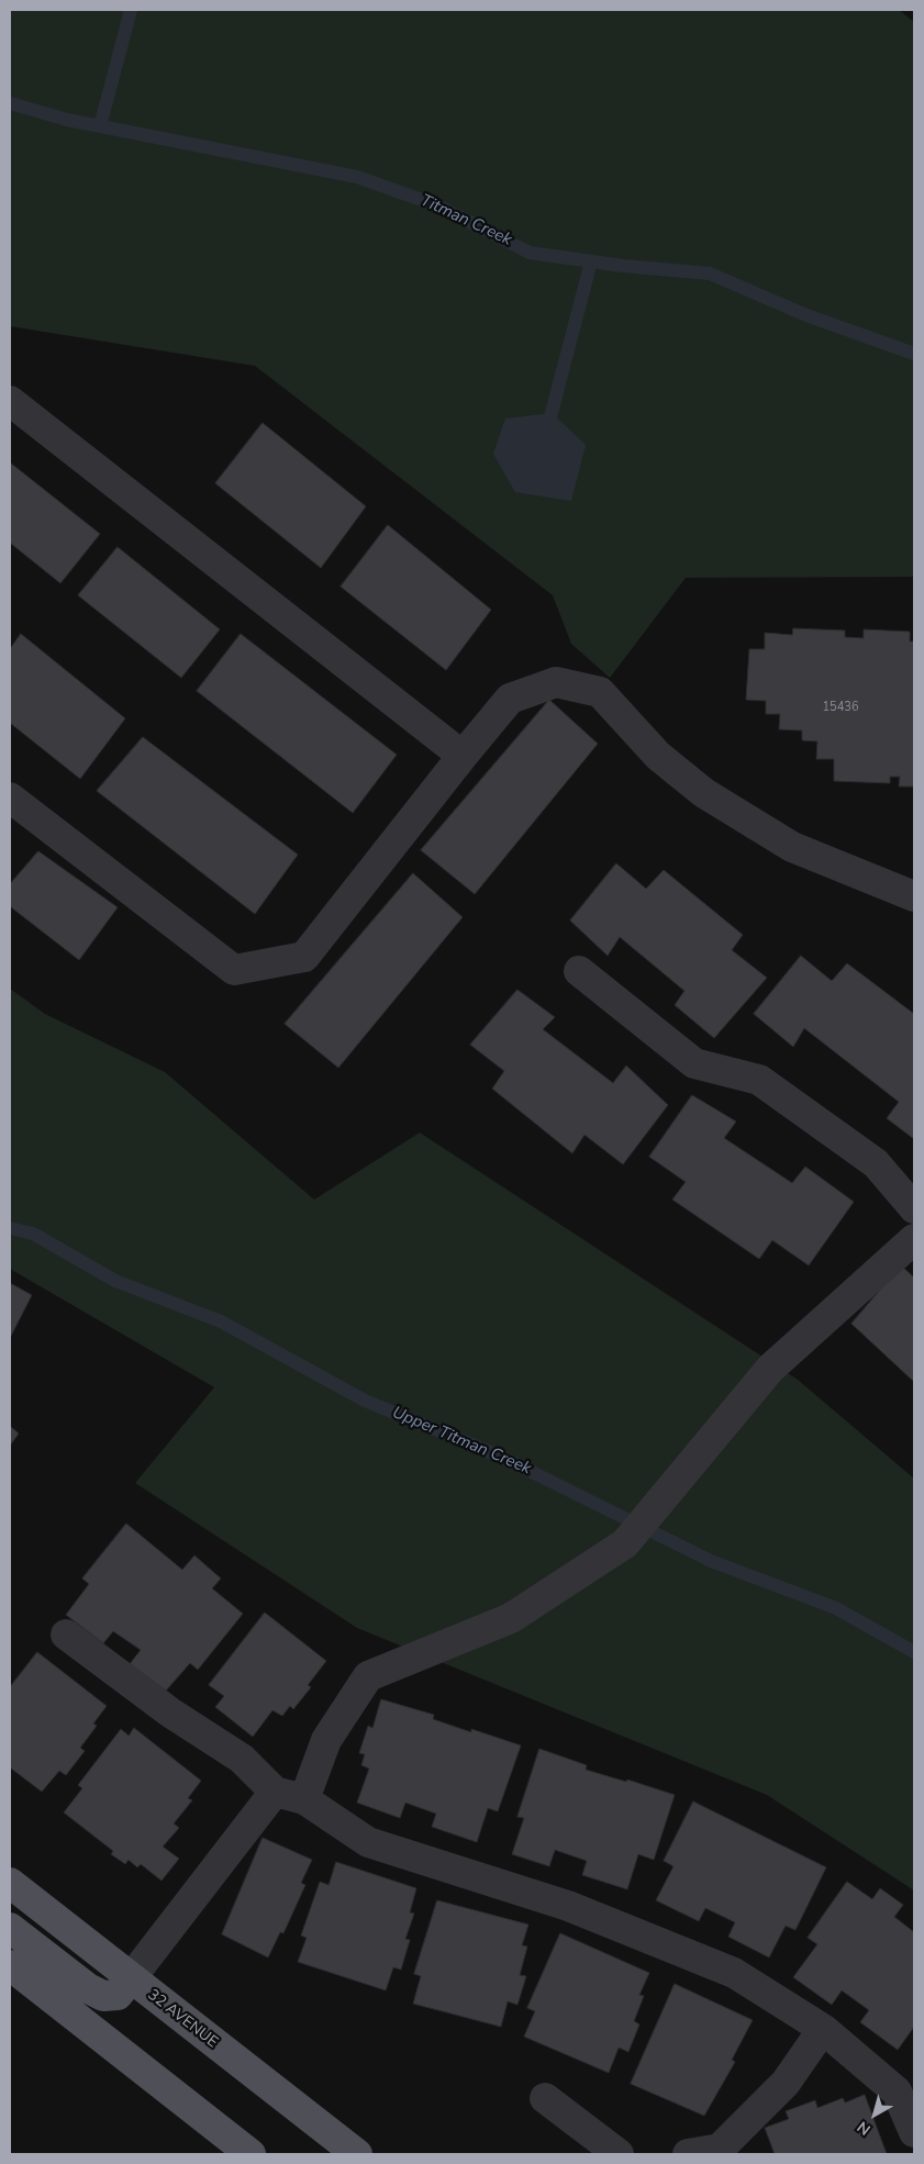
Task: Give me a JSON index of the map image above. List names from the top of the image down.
{
  "streets": {
    "main road": ["32 AVENUE"]
  },
  "water": ["Titman Creek", "Upper Titman Creek"],
  "house_numbers": ["15436"],
  "north": "bottom left"
}
